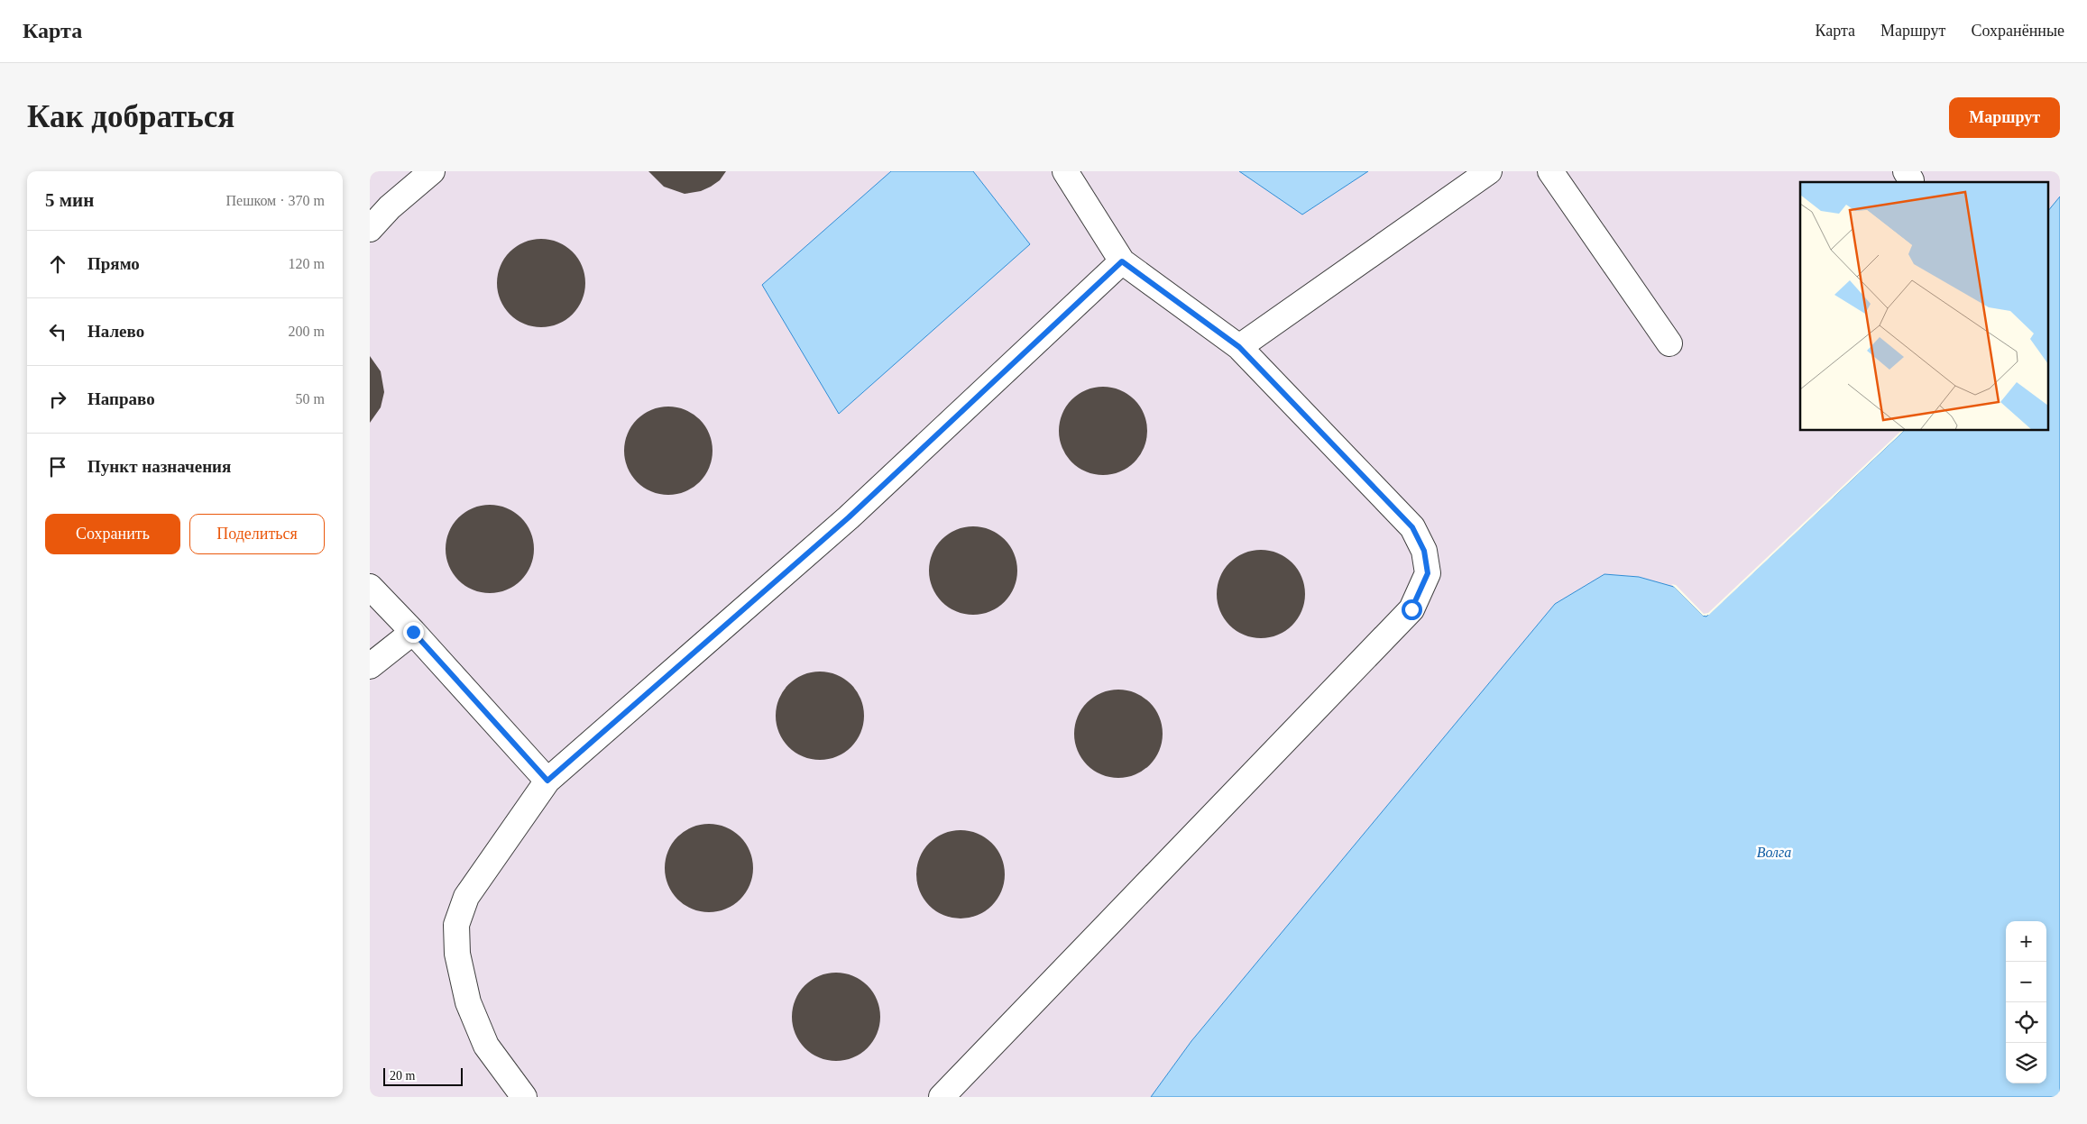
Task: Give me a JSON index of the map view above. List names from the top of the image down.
{
  "water": ["Волга"],
  "scale_bar": "20 m",
  "page": {
    "header": "Карта",
    "nav": ["Карта", "Маршрут", "Сохранённые"],
    "buttons": [
      "Маршрут",
      ["Сохранить", "Поделиться"]
    ],
    "title": "Как добраться",
    "heading": ["5 мин", "Пешком · 370 m"],
    "list": [
      ["Прямо", "120 m"],
      ["Налево", "200 m"],
      ["Направо", "50 m"],
      "Пункт назначения"
    ],
    "map_buttons": ["+", "−"],
    "scale": "20 m"
  }
}
